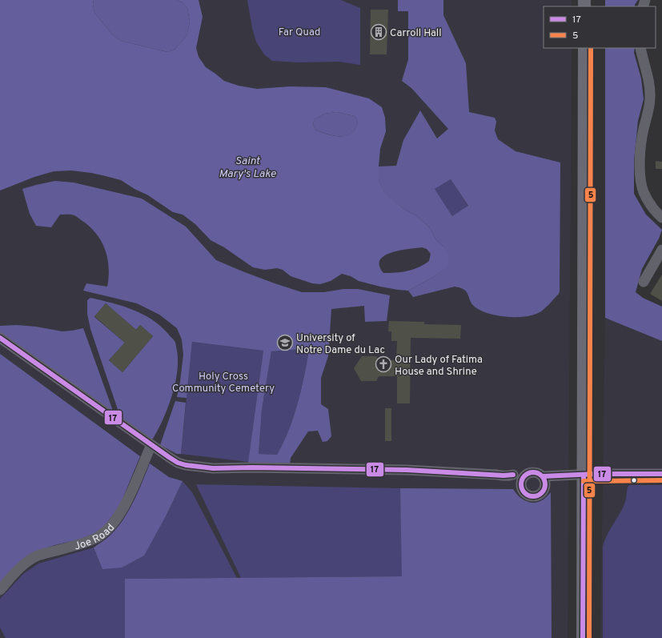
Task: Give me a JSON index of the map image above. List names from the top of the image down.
{
  "streets": {
    "street": ["Joe Road"]
  },
  "water": ["Saint Mary's Lake"],
  "parks": ["Far Quad", "Holy Cross Community Cemetery"],
  "places": {
    "building": ["Carroll Hall"],
    "school or university": ["University of Notre Dame du Lac"],
    "church": ["Our Lady of Fatima House and Shrine"]
  },
  "lines": ["transit line 5", "transit line 17"],
  "legend": ["17", "5"]
}
